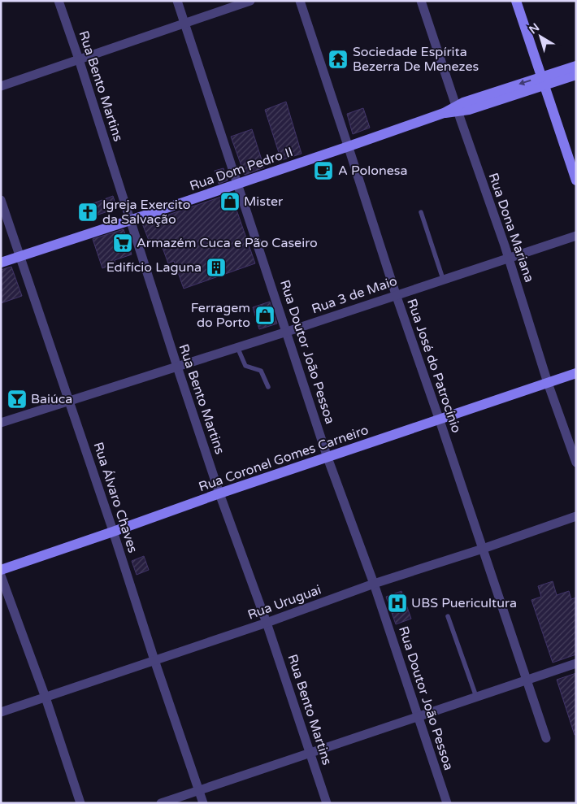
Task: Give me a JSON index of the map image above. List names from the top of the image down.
{
  "streets": {
    "street": [
      "Rua Bento Martins",
      "Rua Dom Pedro II",
      "Rua Dona Mariana",
      "Rua 3 de Maio",
      "Rua Doutor João Pessoa",
      "Rua José do Patrocínio",
      "Rua Coronel Gomes Carneiro",
      "Rua Álvaro Chaves",
      "Rua Uruguai"
    ]
  },
  "crossings": [
    ["Rua Bento Martins", "Rua Dom Pedro II"],
    ["Rua Bento Martins", "Rua 3 de Maio"],
    ["Rua Bento Martins", "Rua Coronel Gomes Carneiro"],
    ["Rua Bento Martins", "Rua Uruguai"],
    ["Rua Dom Pedro II", "Rua Dona Mariana"],
    ["Rua Dom Pedro II", "Rua Doutor João Pessoa"],
    ["Rua Dom Pedro II", "Rua José do Patrocínio"],
    ["Rua Dom Pedro II", "Rua Álvaro Chaves"],
    ["Rua Dona Mariana", "Rua 3 de Maio"],
    ["Rua Dona Mariana", "Rua Coronel Gomes Carneiro"],
    ["Rua 3 de Maio", "Rua Doutor João Pessoa"],
    ["Rua 3 de Maio", "Rua José do Patrocínio"],
    ["Rua 3 de Maio", "Rua Álvaro Chaves"],
    ["Rua Doutor João Pessoa", "Rua Coronel Gomes Carneiro"],
    ["Rua Doutor João Pessoa", "Rua Uruguai"],
    ["Rua José do Patrocínio", "Rua Coronel Gomes Carneiro"],
    ["Rua José do Patrocínio", "Rua Uruguai"],
    ["Rua Coronel Gomes Carneiro", "Rua Álvaro Chaves"],
    ["Rua Álvaro Chaves", "Rua Uruguai"]
  ],
  "places": {
    "temple": ["Sociedade Espírita Bezerra De Menezes"],
    "cafe": ["A Polonesa"],
    "shop": ["Mister", "Ferragem do Porto"],
    "church": ["Igreja Exercito da Salvação"],
    "supermarket": ["Armazém Cuca e Pão Caseiro"],
    "building": ["Edifício Laguna"],
    "bar": ["Baiúca"],
    "hospital": ["UBS Puericultura"]
  },
  "north": "top left"
}
